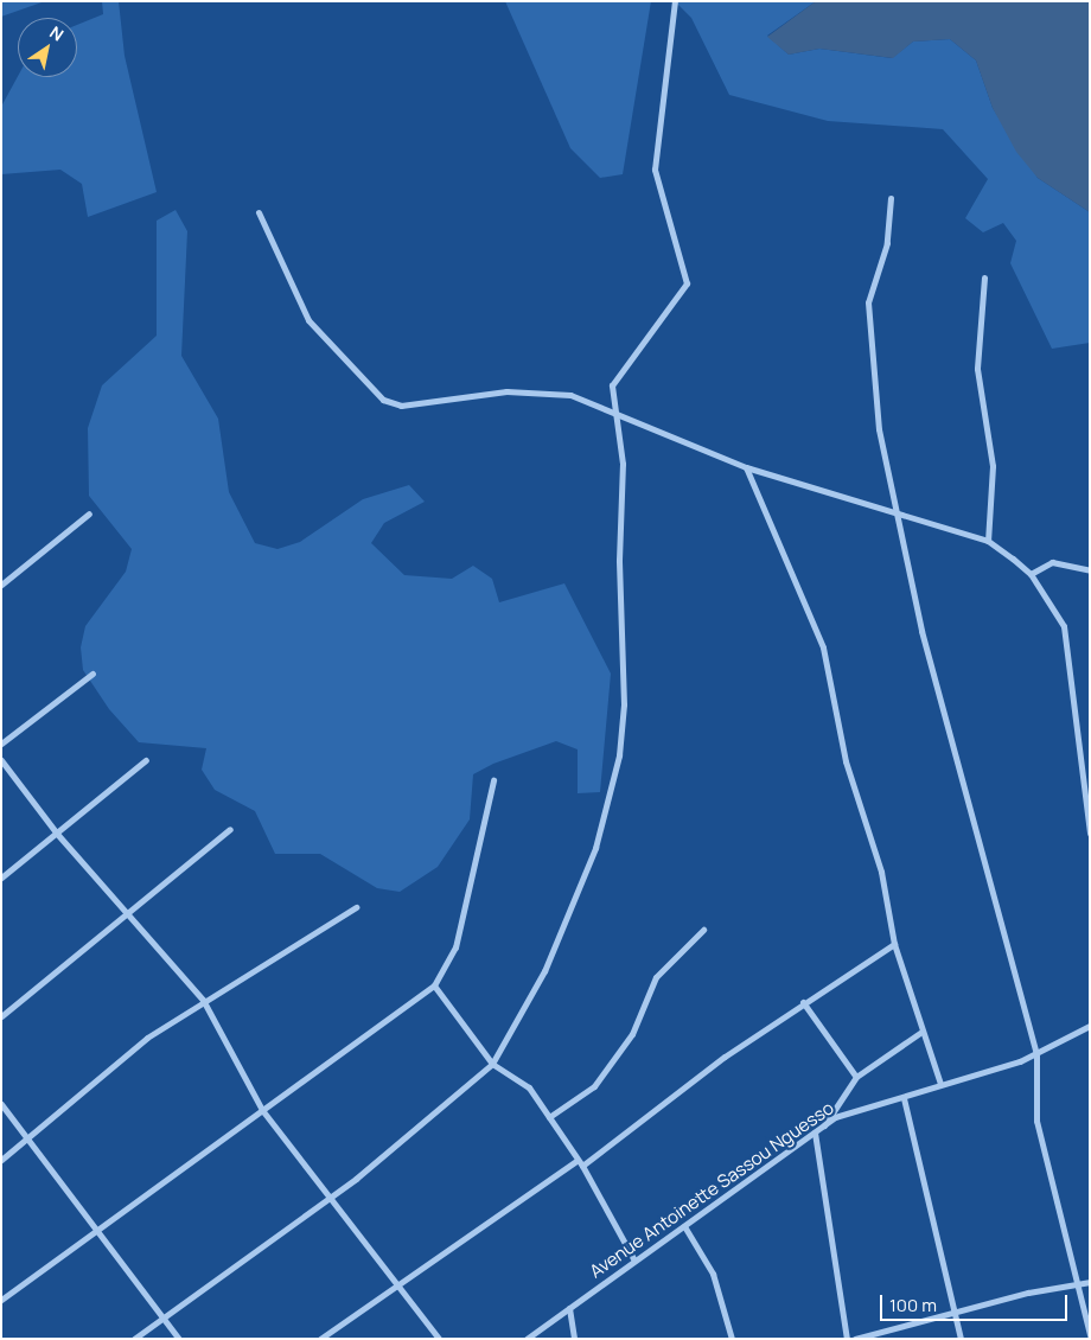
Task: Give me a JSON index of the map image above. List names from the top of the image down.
{
  "streets": {
    "street": ["Avenue Antoinette Sassou Nguesso"]
  },
  "scale_bar": "100 m",
  "north": "top right"
}
